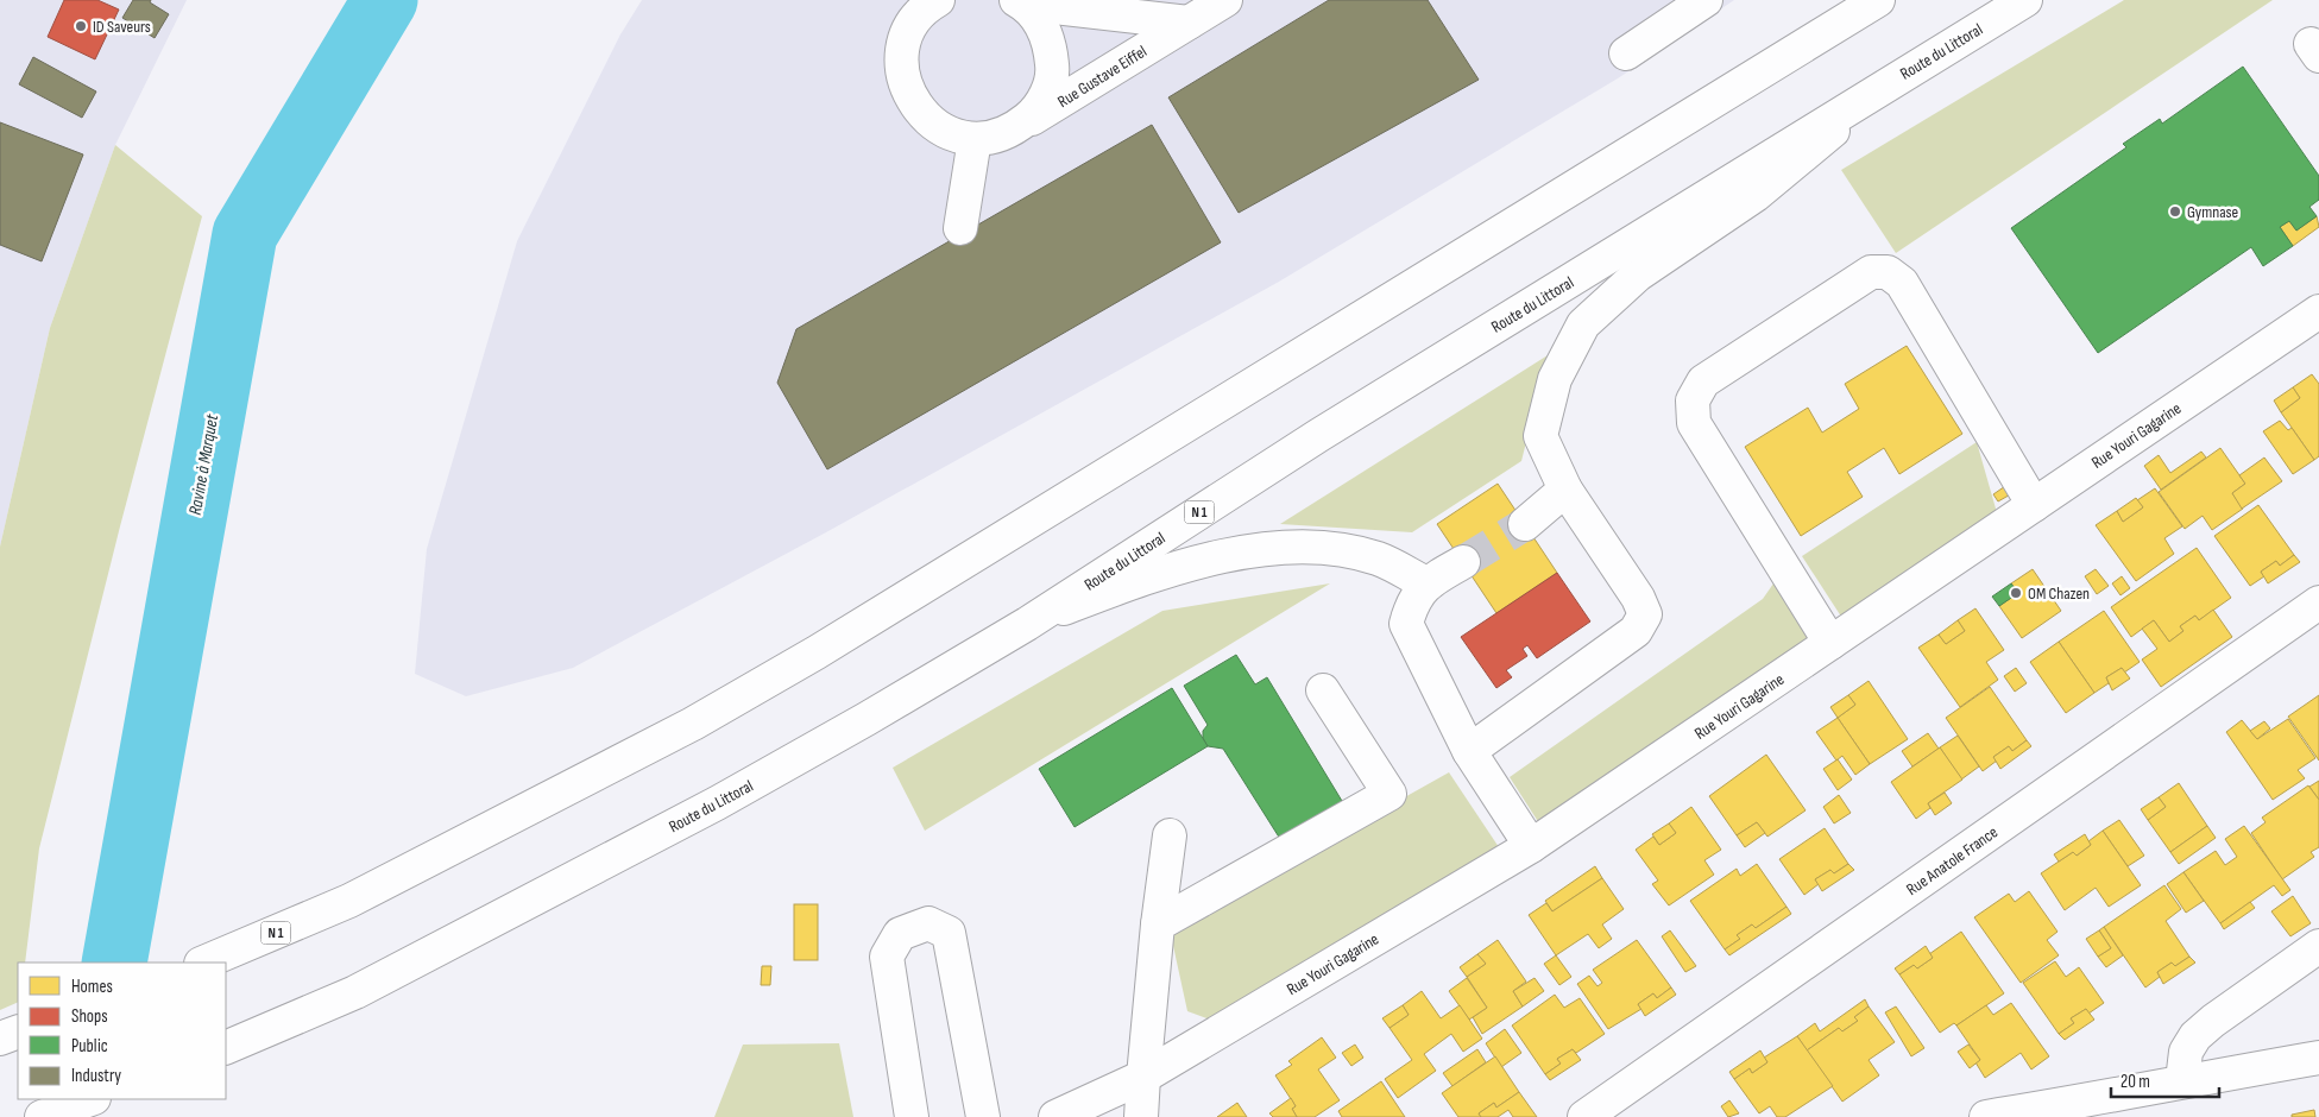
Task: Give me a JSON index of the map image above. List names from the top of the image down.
{
  "streets": {
    "main road": [
      "Route du Littoral",
      "Rue Gustave Eiffel",
      "Rue Youri Gagarine",
      "N 1",
      "Rue Anatole France"
    ]
  },
  "water": ["Ravine à Marquet"],
  "places": ["ID Saveurs", "Gymnase", "OM Chazen"],
  "legend": [
    "Homes",
    "Shops",
    "Public",
    "Industry"
  ],
  "scale_bar": "20 m"
}
